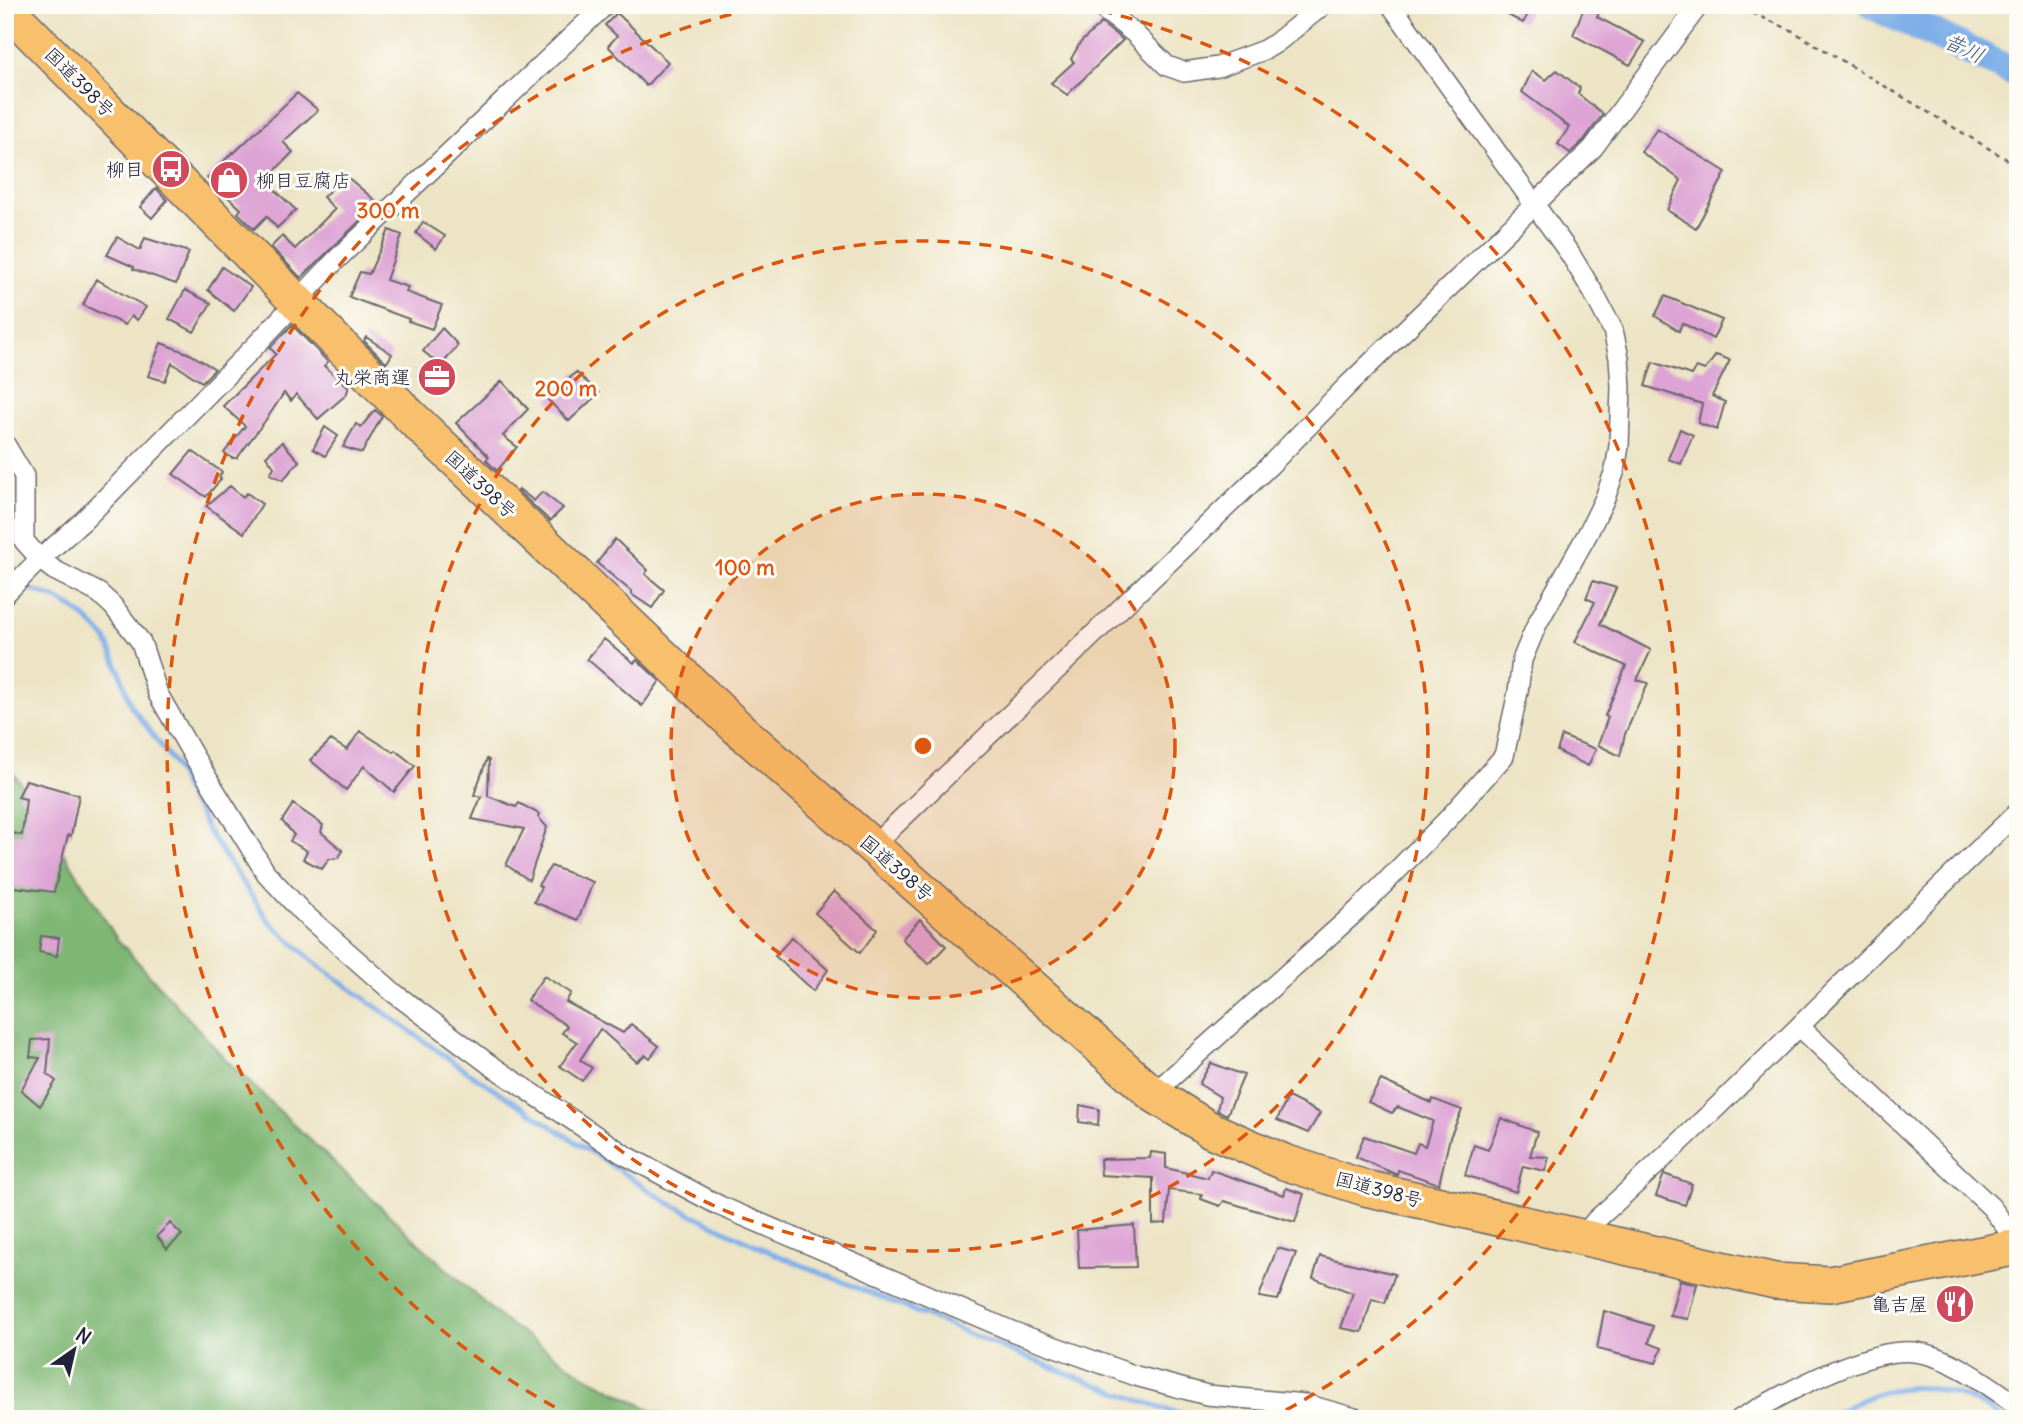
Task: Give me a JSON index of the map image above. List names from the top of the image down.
{
  "streets": {
    "highway": ["国道398号"]
  },
  "water": ["昔川"],
  "places": {
    "bus stop": ["柳目"],
    "shop": ["柳目豆腐店"],
    "office": ["丸栄商運"],
    "restaurant": ["亀吉屋"]
  },
  "north": "top right",
  "rings": ["300 m", "200 m", "100 m"]
}
